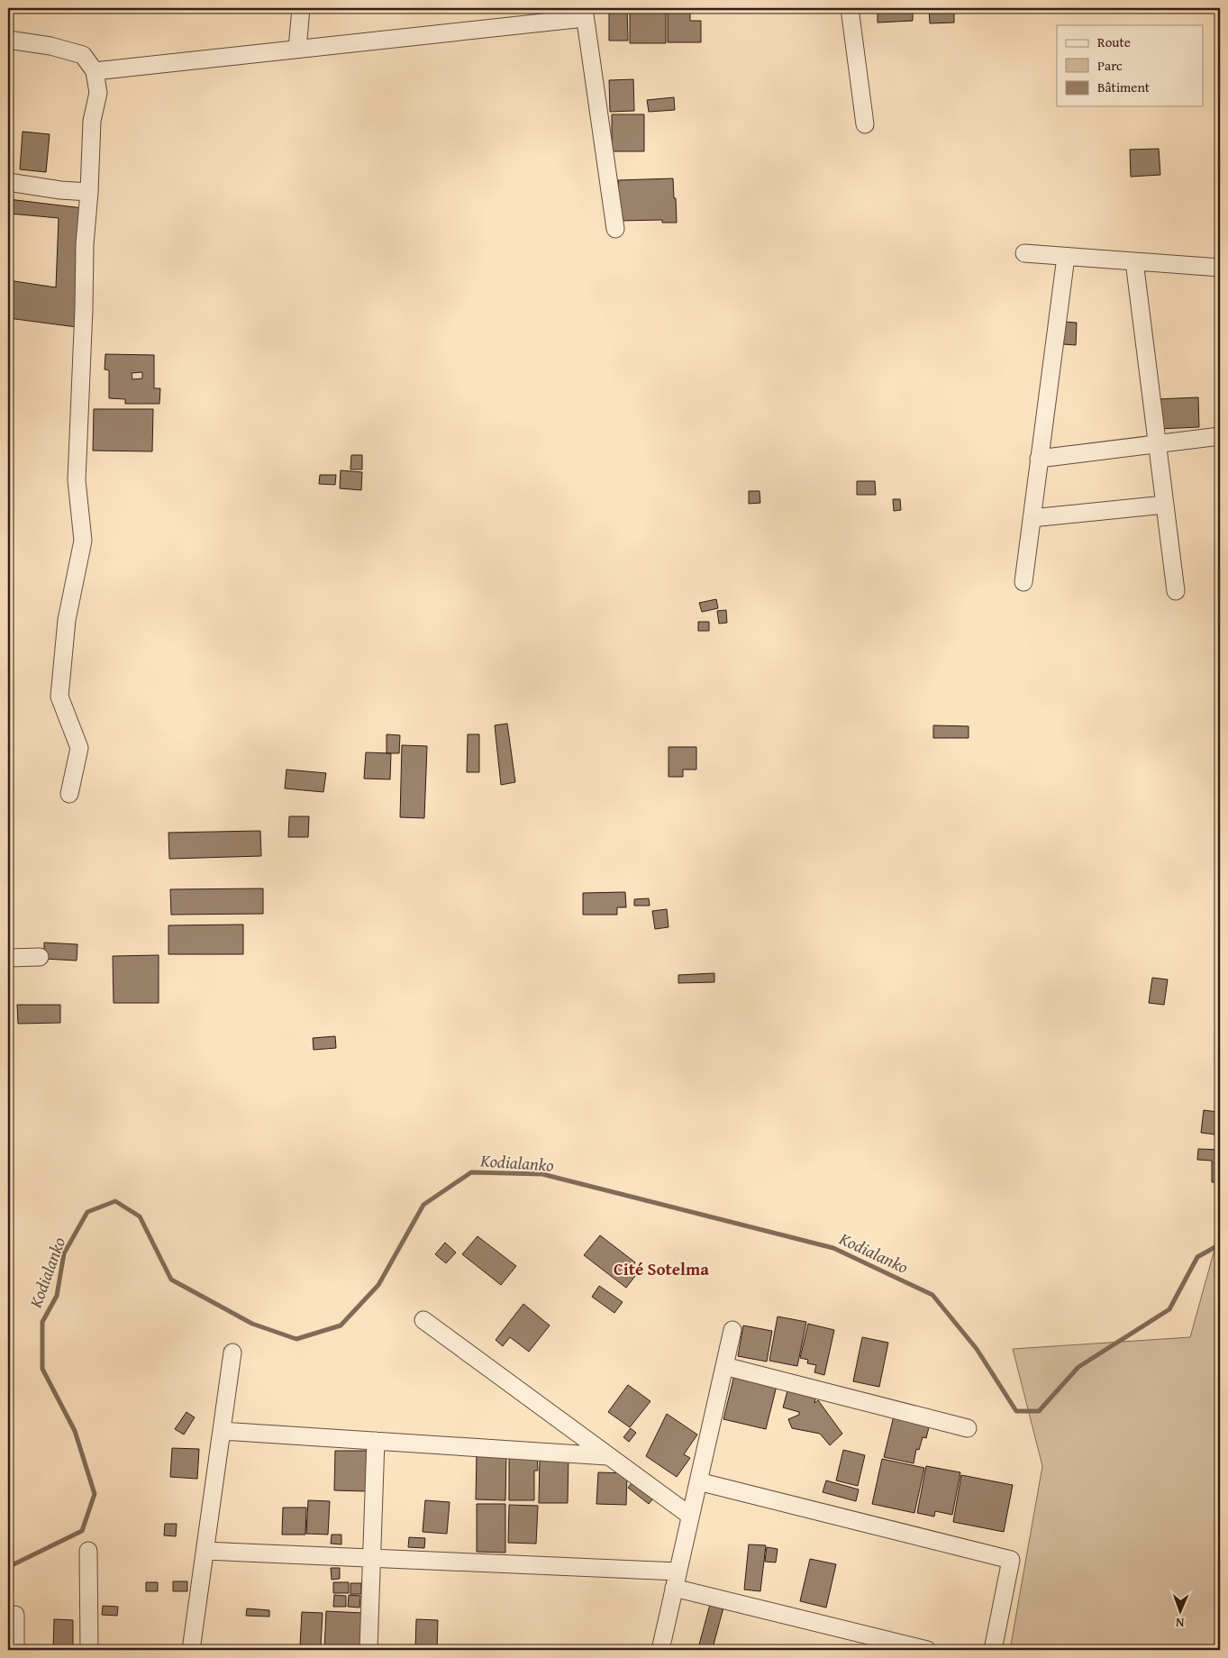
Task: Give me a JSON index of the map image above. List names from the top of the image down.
{
  "districts": ["Cité Sotelma"],
  "water": ["Kodialanko"],
  "legend": ["Route", "Parc", "Bâtiment"],
  "north": "bottom"
}
